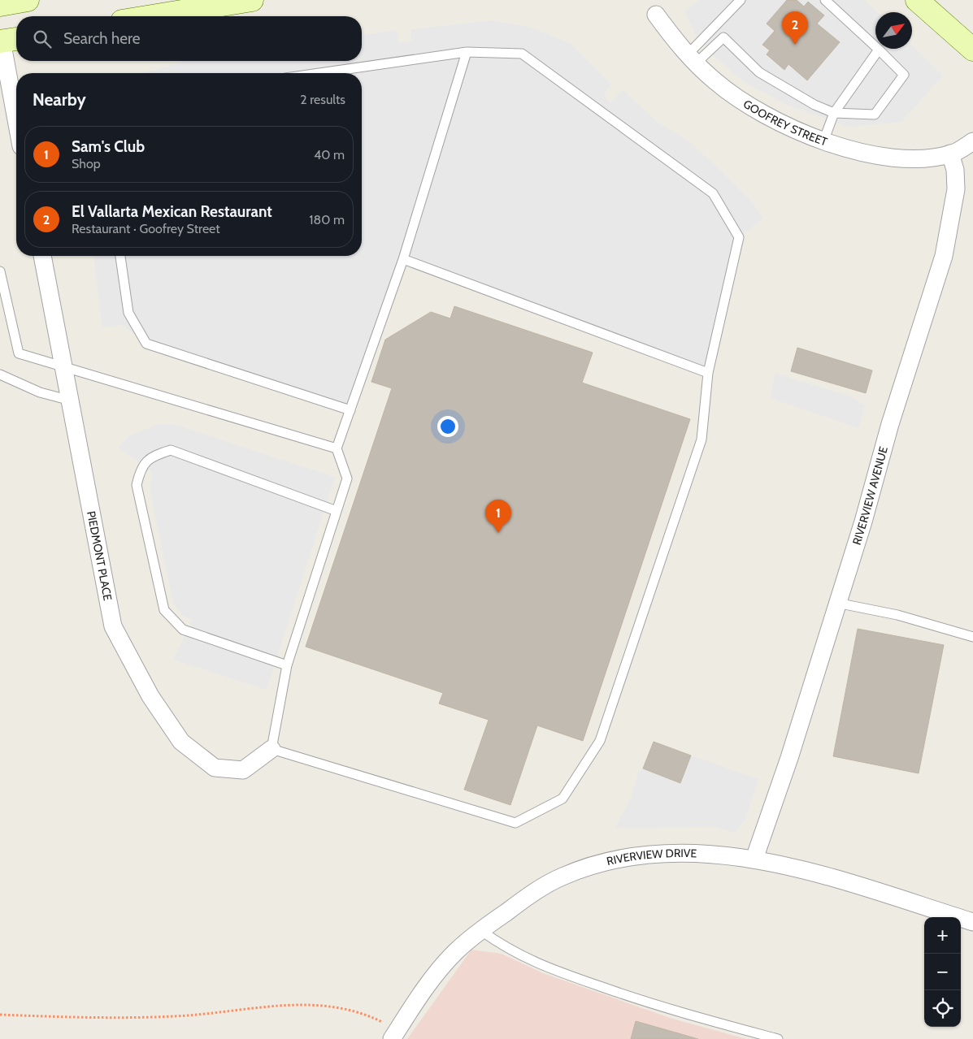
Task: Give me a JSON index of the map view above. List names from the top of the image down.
{
  "streets": {
    "street": [
      "GOOFREY STREET",
      "RIVERVIEW AVENUE",
      "PIEDMONT PLACE",
      "RIVERVIEW DRIVE"
    ]
  },
  "crossings": [
    ["GOOFREY STREET", "RIVERVIEW AVENUE"],
    ["RIVERVIEW AVENUE", "RIVERVIEW DRIVE"]
  ],
  "north": "top right",
  "page": {
    "pins": ["2", "1"],
    "search": "Search here",
    "heading": ["Nearby", "2 results"],
    "list": [
      {
        "mark": "1",
        "name": "Sam's Club",
        "note": "Shop",
        "value": "40 m"
      },
      {
        "mark": "2",
        "name": "El Vallarta Mexican Restaurant",
        "note": "Restaurant · Goofrey Street",
        "value": "180 m"
      }
    ],
    "map_buttons": ["+", "−"]
  }
}
